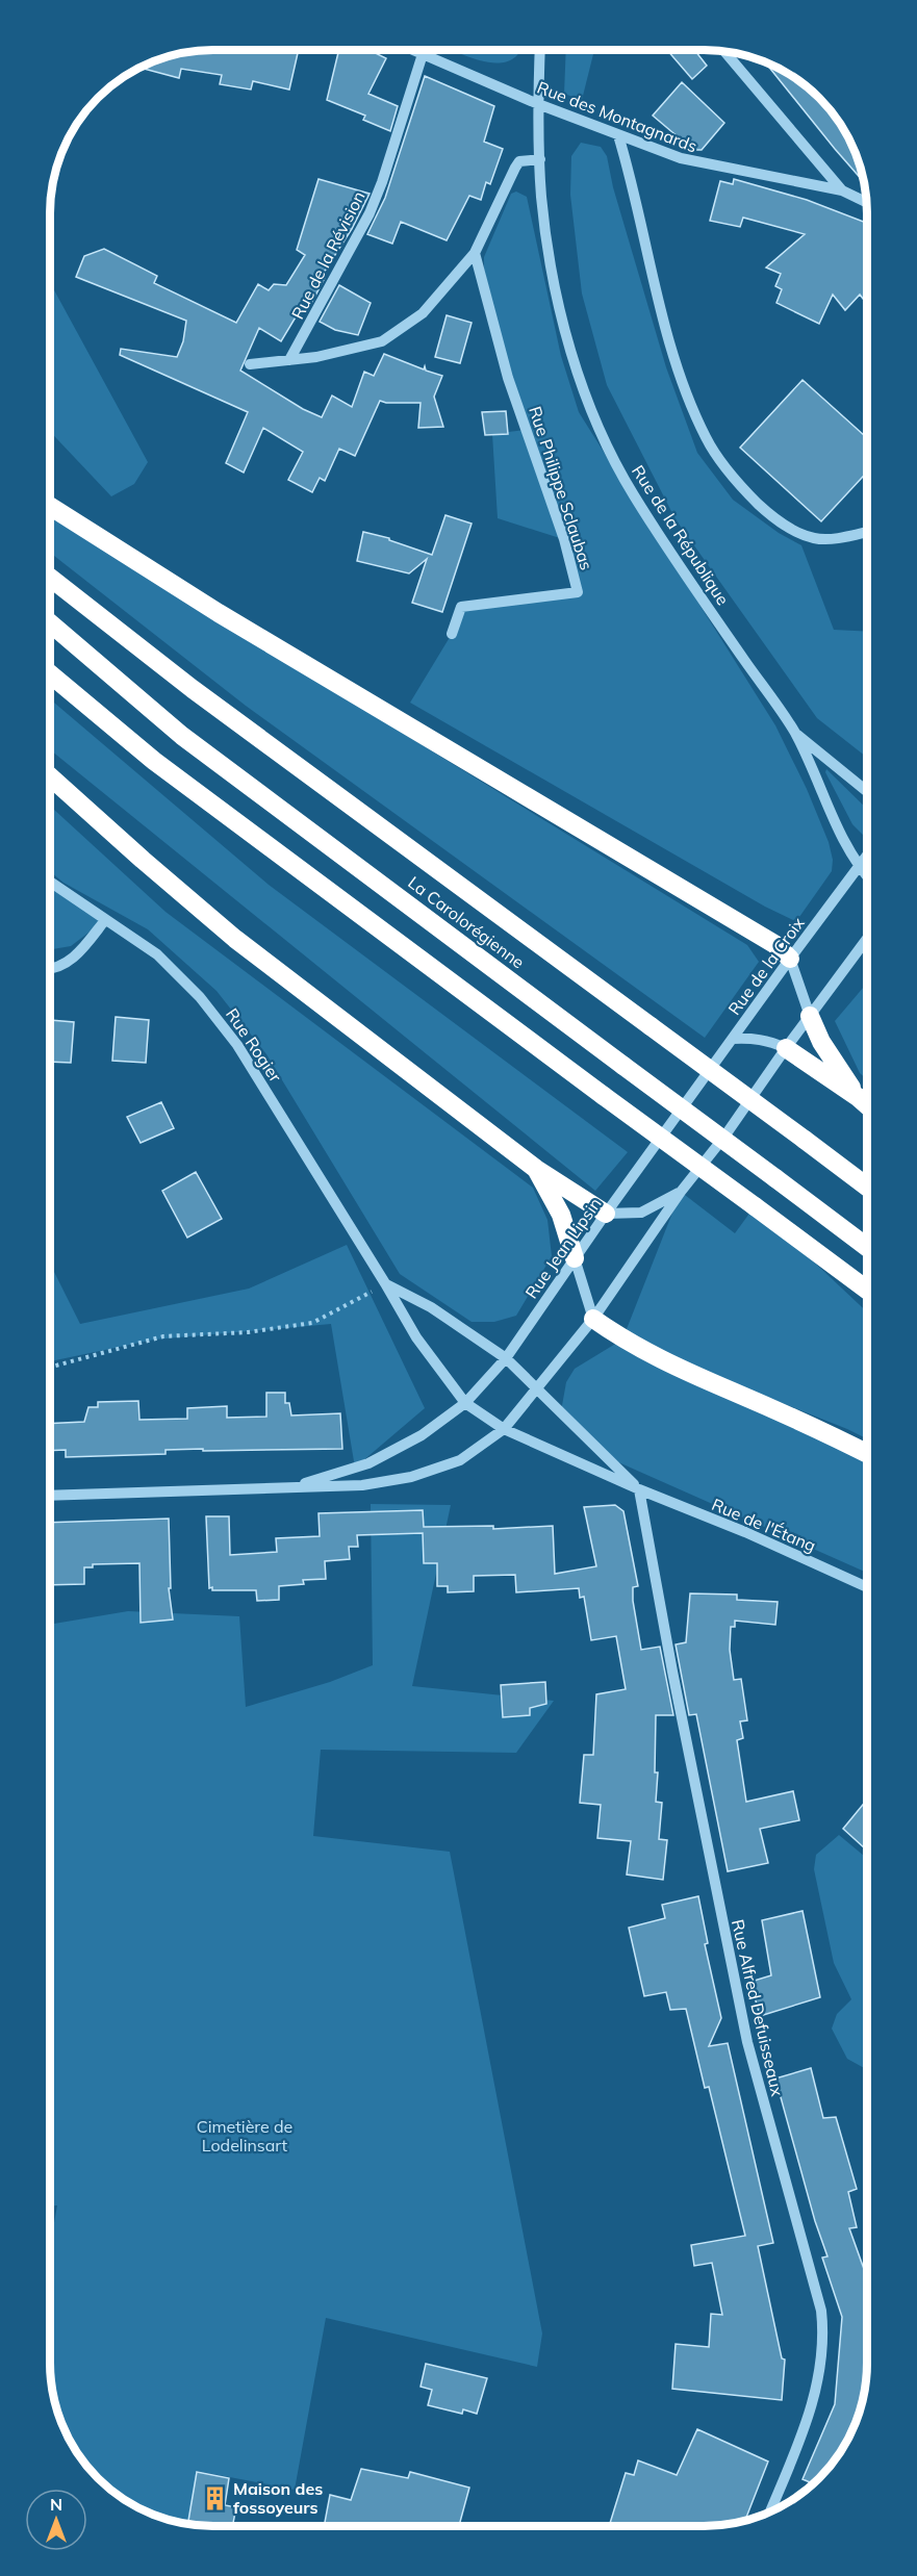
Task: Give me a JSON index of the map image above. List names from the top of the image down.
{
  "streets": {
    "highway": ["La Carolorégienne"],
    "street": [
      "Rue des Montagnards",
      "Rue de la Révision",
      "Rue Philippe Sclaubas",
      "Rue de la République",
      "Rue de la Croix",
      "Rue Rogier",
      "Rue Jean Lipsin",
      "Rue de l'Étang",
      "Rue Alfred Defuisseaux"
    ]
  },
  "crossings": [
    ["Rue des Montagnards", "Rue de la Révision"],
    ["Rue des Montagnards", "Rue de la République"],
    ["Rue de la République", "Rue de la Croix"],
    ["Rue de la Croix", "Rue Jean Lipsin"],
    ["Rue Rogier", "Rue Jean Lipsin"],
    ["Rue Rogier", "Rue de l'Étang"],
    ["Rue Jean Lipsin", "Rue de l'Étang"],
    ["Rue de l'Étang", "Rue Alfred Defuisseaux"]
  ],
  "parks": ["Cimetière de Lodelinsart"],
  "places": {
    "building": ["Maison des fossoyeurs"]
  },
  "north": "top"
}
